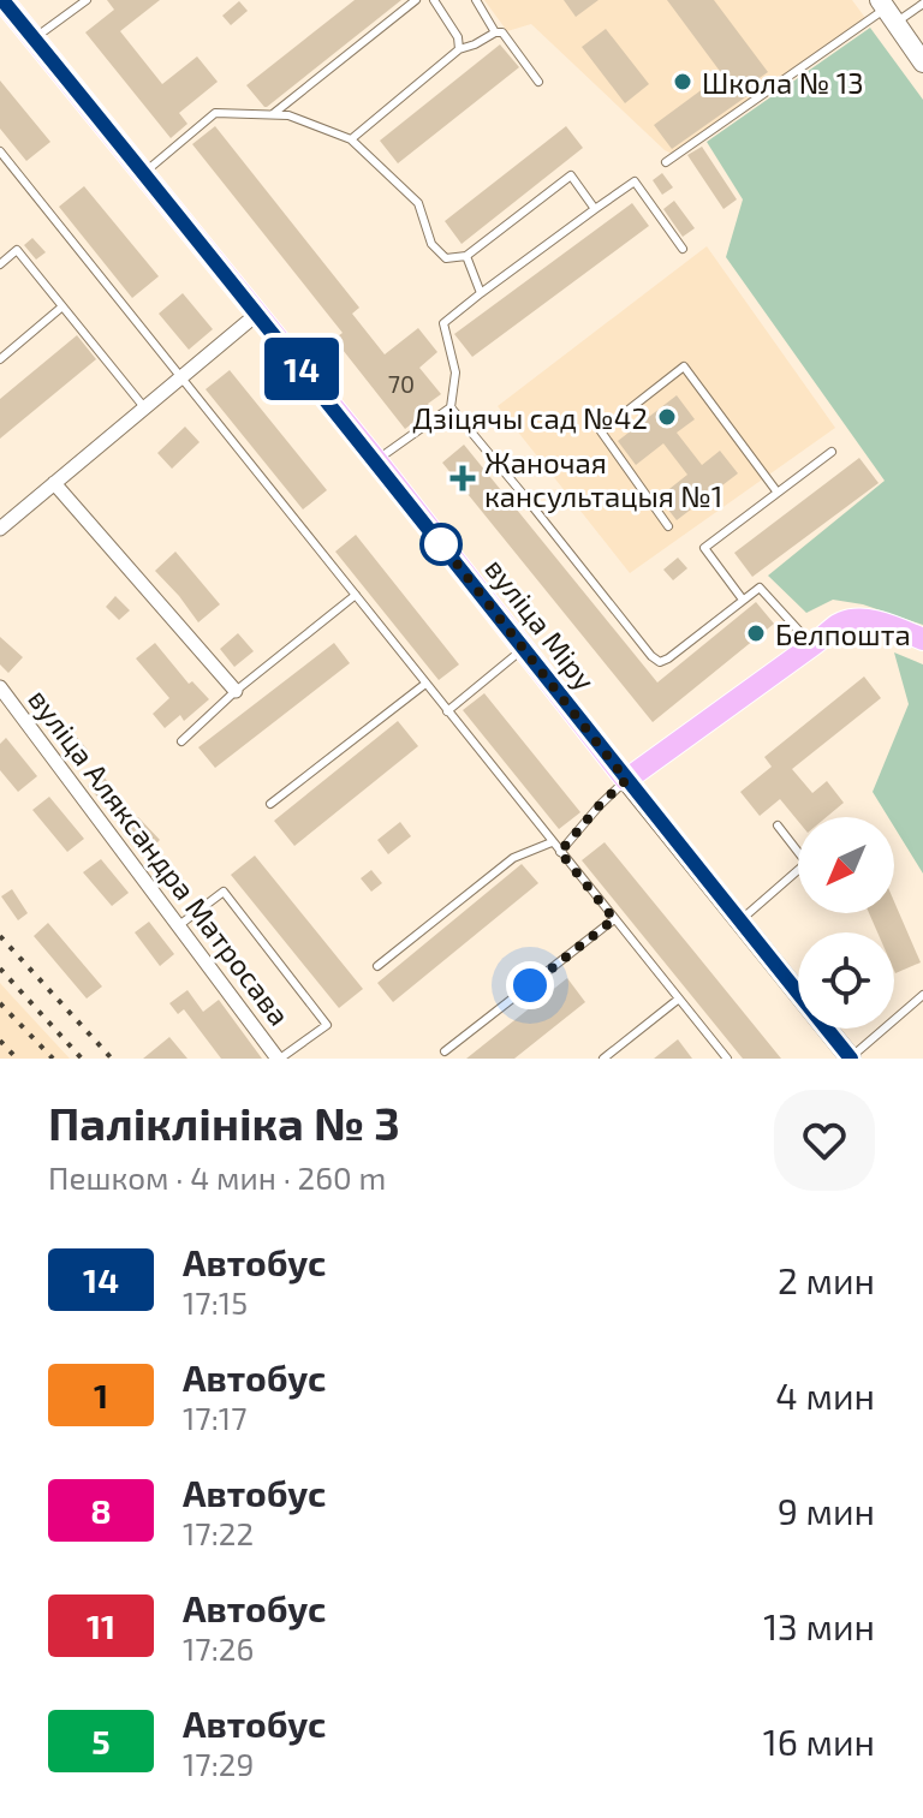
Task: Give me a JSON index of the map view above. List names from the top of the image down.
{
  "streets": {
    "main road": ["вуліца Міру"],
    "street": ["вуліца Аляксандра Матросава"]
  },
  "places": {
    "other": ["Школа № 13", "Дзіцячы сад №42", "Белпошта"],
    "health": ["Жаночая кансультацыя №1"]
  },
  "lines": ["bus line 14"],
  "house_numbers": ["70"],
  "north": "bottom left",
  "page": {
    "on_map": "14",
    "heading": ["Паліклініка № 3", "Пешком · 4 мин · 260 m"],
    "list": [
      {
        "mark": "14",
        "name": "Автобус",
        "note": "17:15",
        "value": "2 мин"
      },
      {
        "mark": "1",
        "name": "Автобус",
        "note": "17:17",
        "value": "4 мин"
      },
      {
        "mark": "8",
        "name": "Автобус",
        "note": "17:22",
        "value": "9 мин"
      },
      {
        "mark": "11",
        "name": "Автобус",
        "note": "17:26",
        "value": "13 мин"
      },
      {
        "mark": "5",
        "name": "Автобус",
        "note": "17:29",
        "value": "16 мин"
      }
    ]
  }
}
